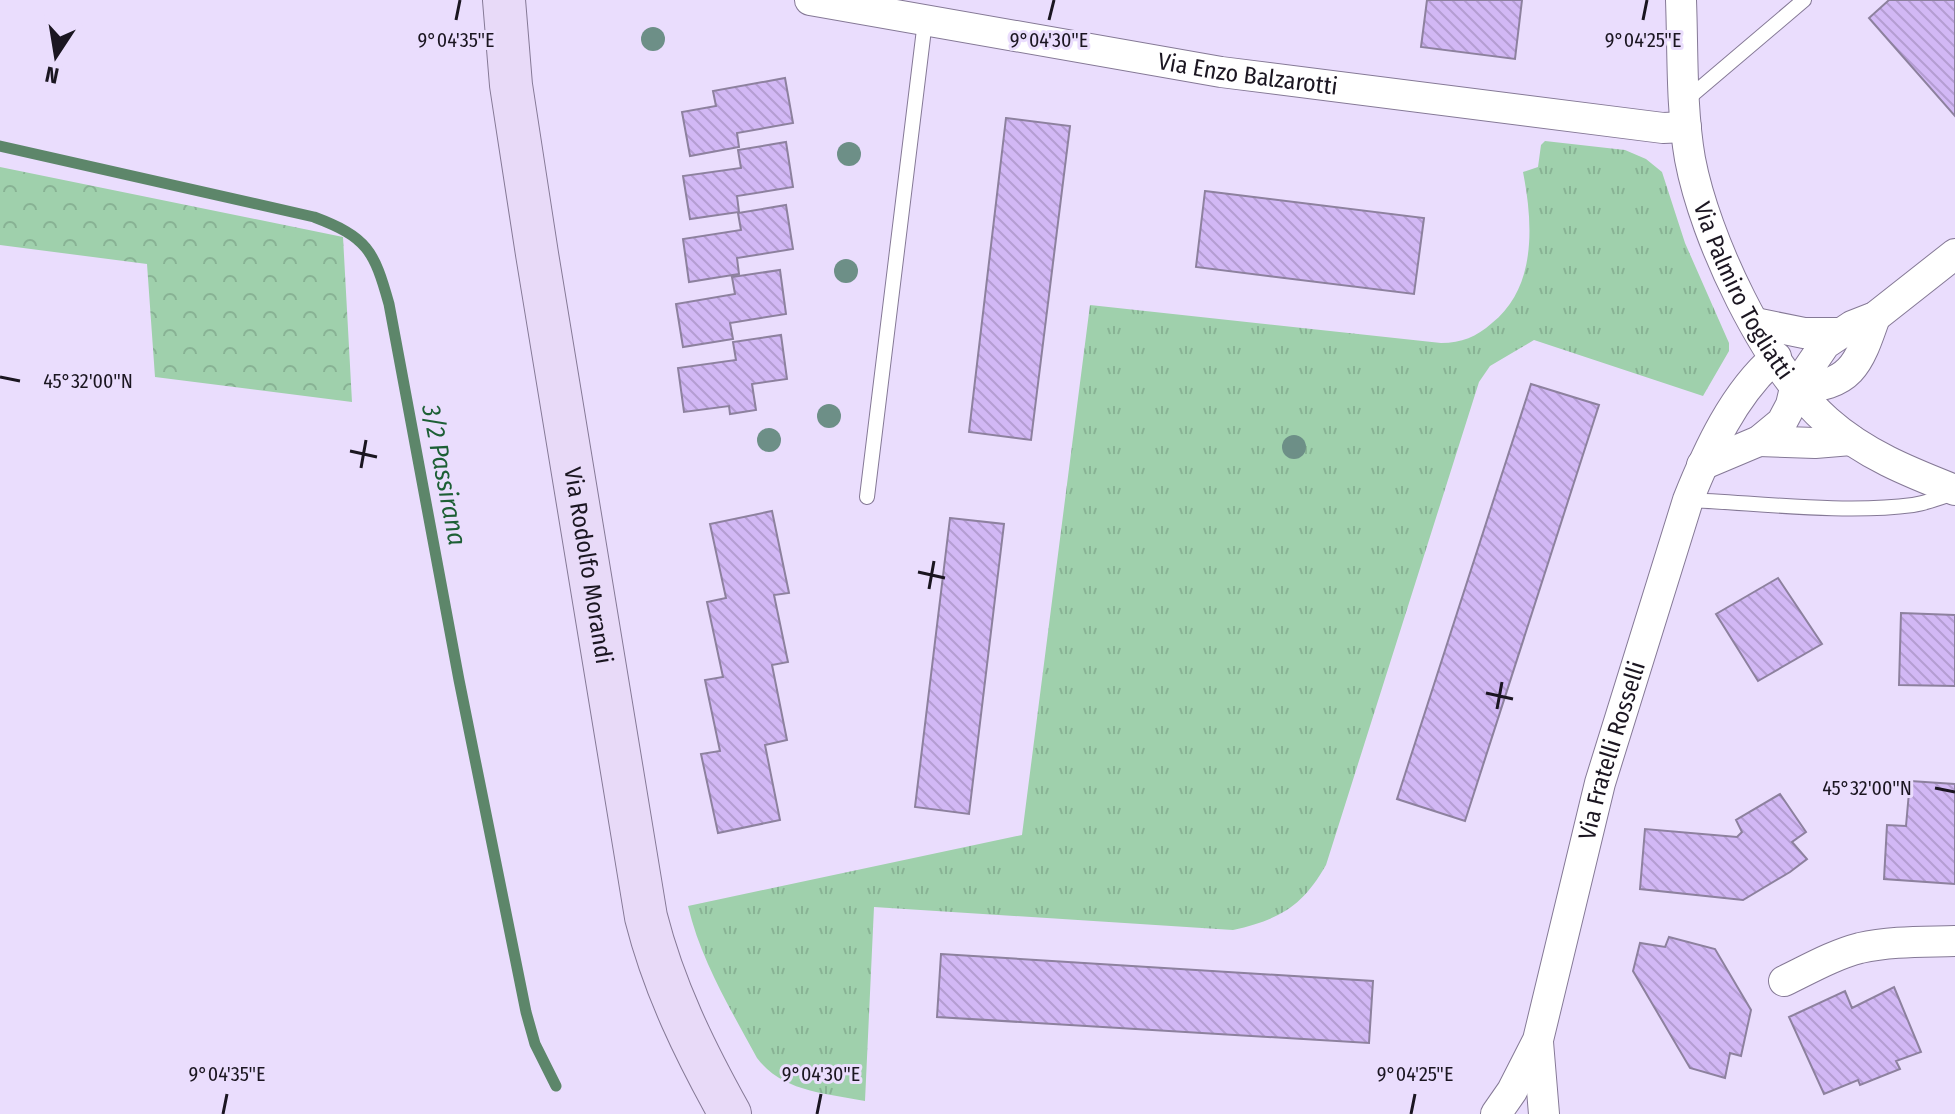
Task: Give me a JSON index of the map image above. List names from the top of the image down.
{
  "streets": {
    "street": [
      "Via Enzo Balzarotti",
      "Via Palmiro Togliatti",
      "Via Rodolfo Morandi",
      "Via Fratelli Rosselli"
    ]
  },
  "crossings": [
    ["Via Enzo Balzarotti", "Via Palmiro Togliatti"],
    ["Via Palmiro Togliatti", "Via Fratelli Rosselli"]
  ],
  "water": ["3/2 Passirana"],
  "north": "bottom",
  "coordinates": [
    "9°04'35\"E",
    "9°04'30\"E",
    "9°04'25\"E",
    "45°32'00\"N"
  ]
}
